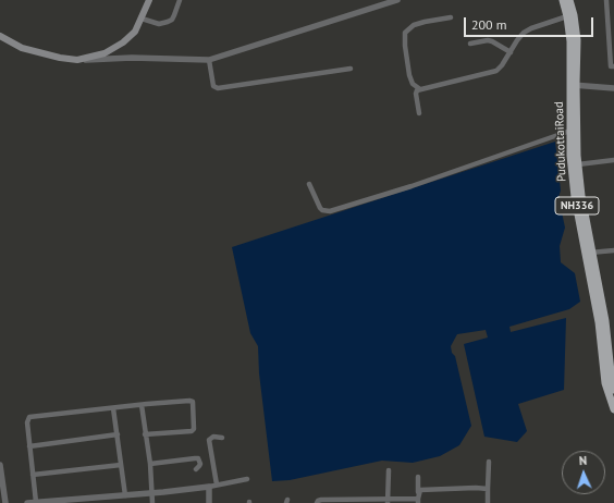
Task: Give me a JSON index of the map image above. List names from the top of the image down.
{
  "streets": {
    "highway": ["PudukottaiRoad", "NH336"]
  },
  "crossings": [
    ["PudukottaiRoad", "NH336"]
  ],
  "scale_bar": "200 m",
  "north": "top"
}
